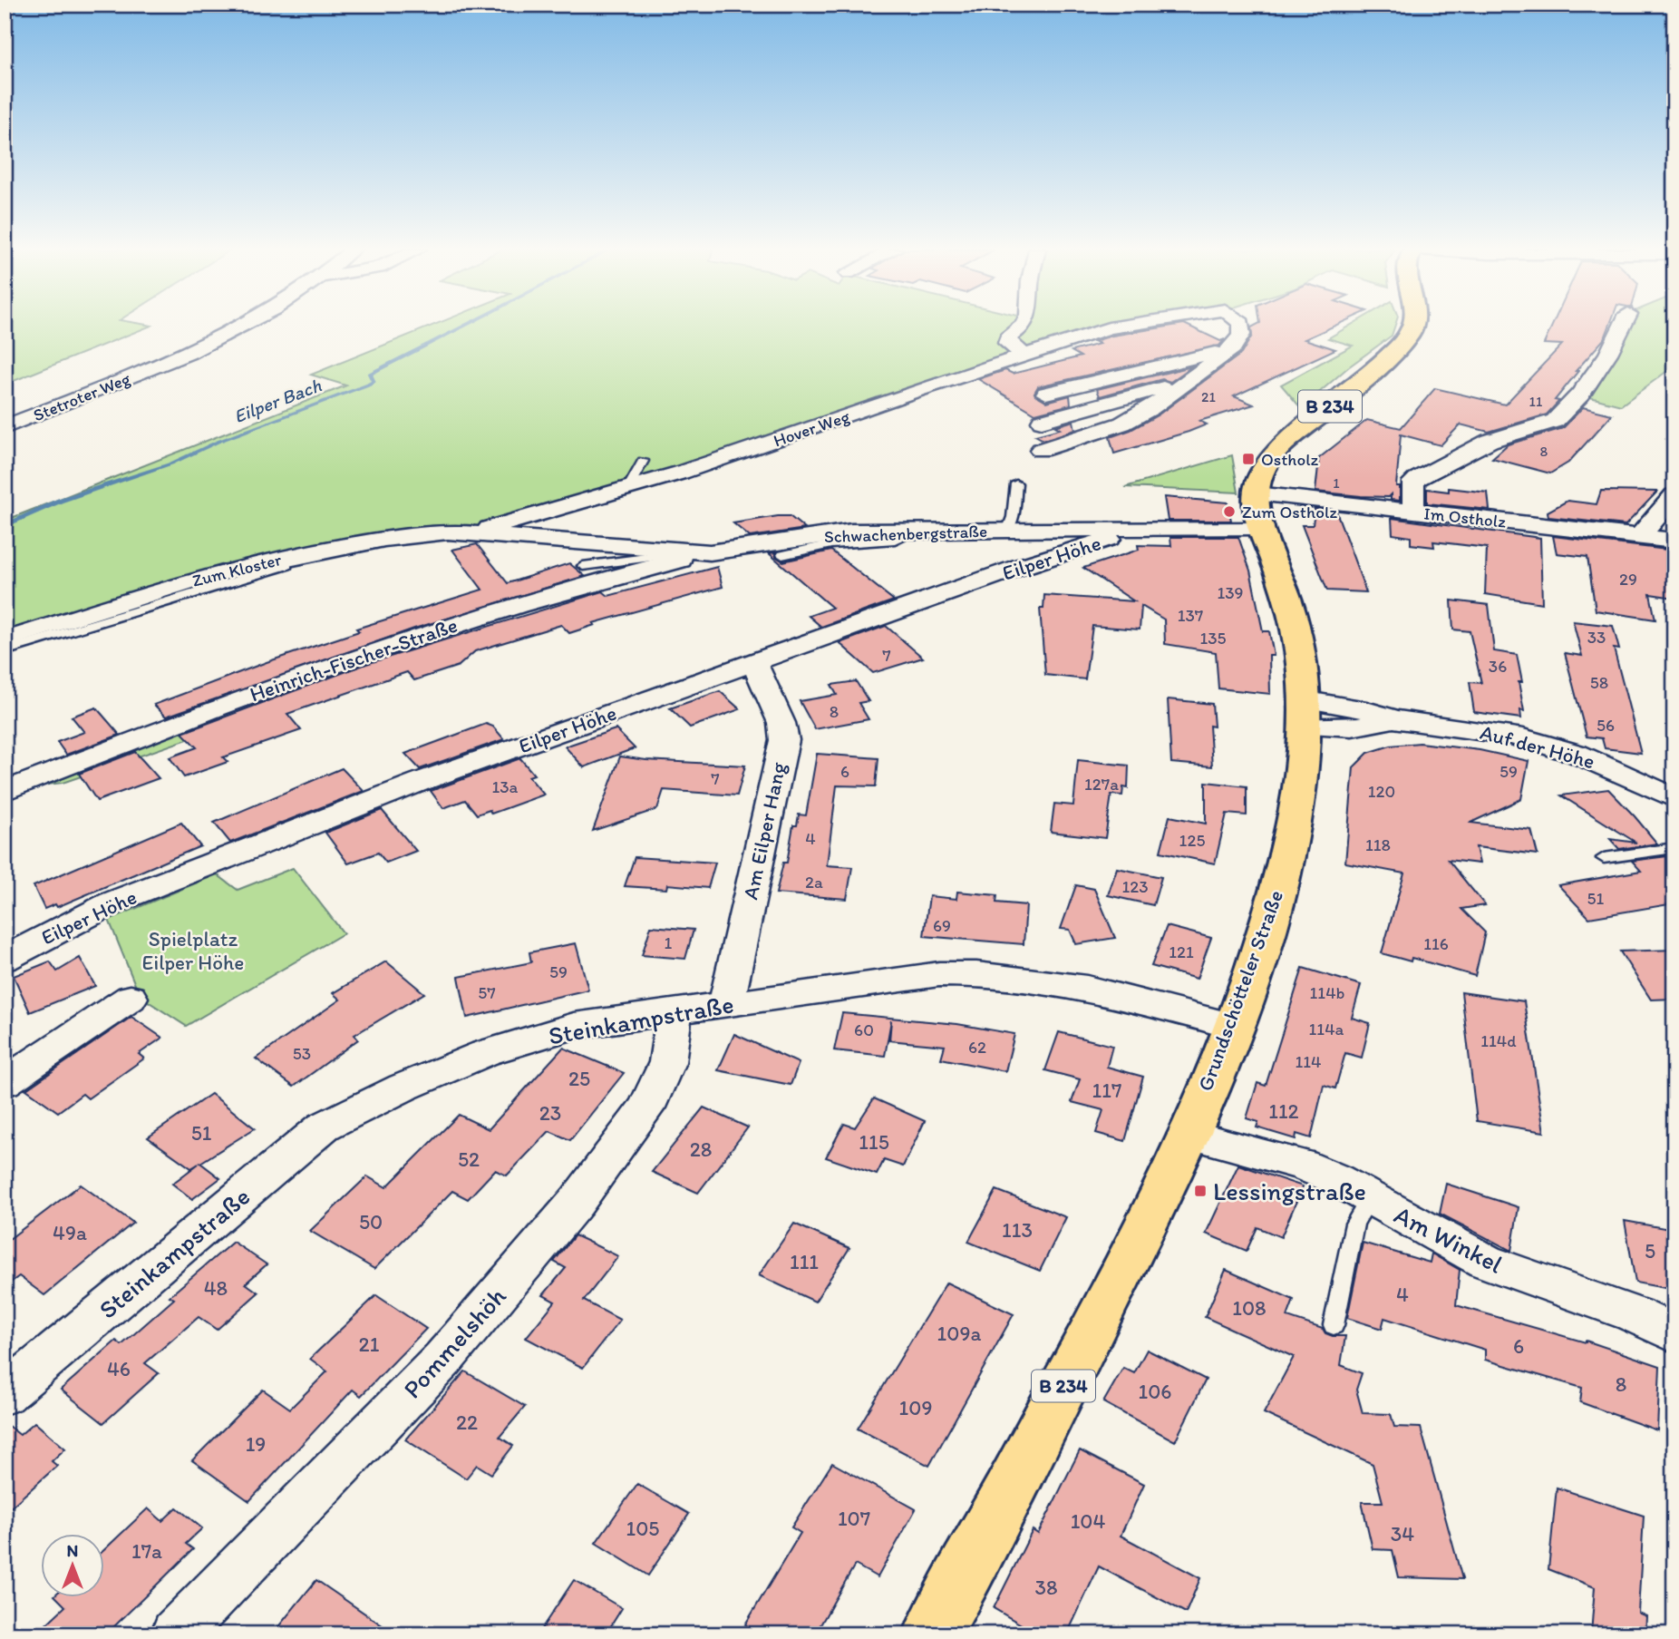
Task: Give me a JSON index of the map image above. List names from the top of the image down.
{
  "streets": {
    "main road": ["B 234", "Grundschötteler Straße"],
    "street": [
      "Stetroter Weg",
      "Hover Weg",
      "Im Ostholz",
      "Schwachenbergstraße",
      "Eilper Höhe",
      "Zum Kloster",
      "Heinrich-Fischer-Straße",
      "Auf der Höhe",
      "Am Eilper Hang",
      "Steinkampstraße",
      "Am Winkel",
      "Pommelshöh"
    ]
  },
  "crossings": [
    ["B 234", "Im Ostholz"],
    ["B 234", "Grundschötteler Straße"],
    ["Hover Weg", "Schwachenbergstraße"],
    ["Hover Weg", "Zum Kloster"],
    ["Im Ostholz", "Grundschötteler Straße"],
    ["Schwachenbergstraße", "Eilper Höhe"],
    ["Schwachenbergstraße", "Zum Kloster"],
    ["Schwachenbergstraße", "Heinrich-Fischer-Straße"],
    ["Schwachenbergstraße", "Grundschötteler Straße"],
    ["Eilper Höhe", "Am Eilper Hang"],
    ["Auf der Höhe", "Grundschötteler Straße"],
    ["Am Eilper Hang", "Steinkampstraße"],
    ["Grundschötteler Straße", "Steinkampstraße"],
    ["Grundschötteler Straße", "Am Winkel"],
    ["Steinkampstraße", "Pommelshöh"]
  ],
  "water": ["Eilper Bach"],
  "parks": ["Spielplatz Eilper Höhe"],
  "places": {
    "transit": ["Ostholz", "Lessingstraße"],
    "other": ["Zum Ostholz"]
  },
  "house_numbers": [
    "21",
    "11",
    "8",
    "1",
    "29",
    "139",
    "137",
    "33",
    "135",
    "7",
    "36",
    "58",
    "8",
    "56",
    "6",
    "59",
    "7",
    "127a",
    "13a",
    "120",
    "4",
    "125",
    "118",
    "2a",
    "123",
    "51",
    "69",
    "1",
    "116",
    "121",
    "59",
    "57",
    "114b",
    "114a",
    "60",
    "114d",
    "62",
    "53",
    "114",
    "25",
    "117",
    "112",
    "23",
    "51",
    "115",
    "28",
    "52",
    "50",
    "113",
    "49a",
    "5",
    "111",
    "48",
    "4",
    "108",
    "109a",
    "21",
    "6",
    "46",
    "8",
    "106",
    "109",
    "22",
    "19",
    "107",
    "104",
    "105",
    "34",
    "17a",
    "38"
  ],
  "north": "top"
}
